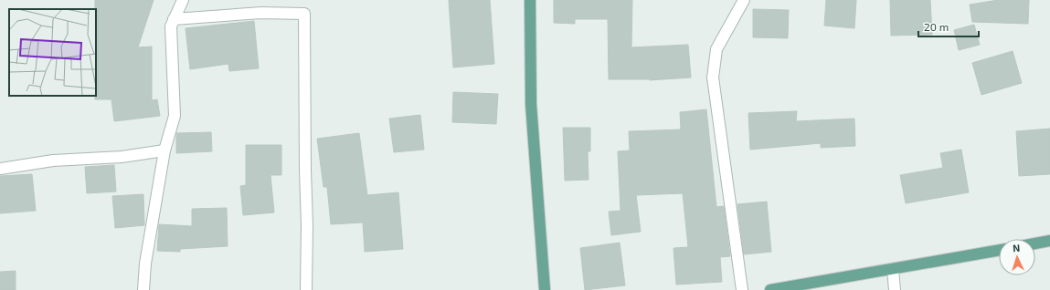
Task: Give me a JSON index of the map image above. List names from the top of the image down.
{
  "scale_bar": "20 m",
  "north": "top"
}
